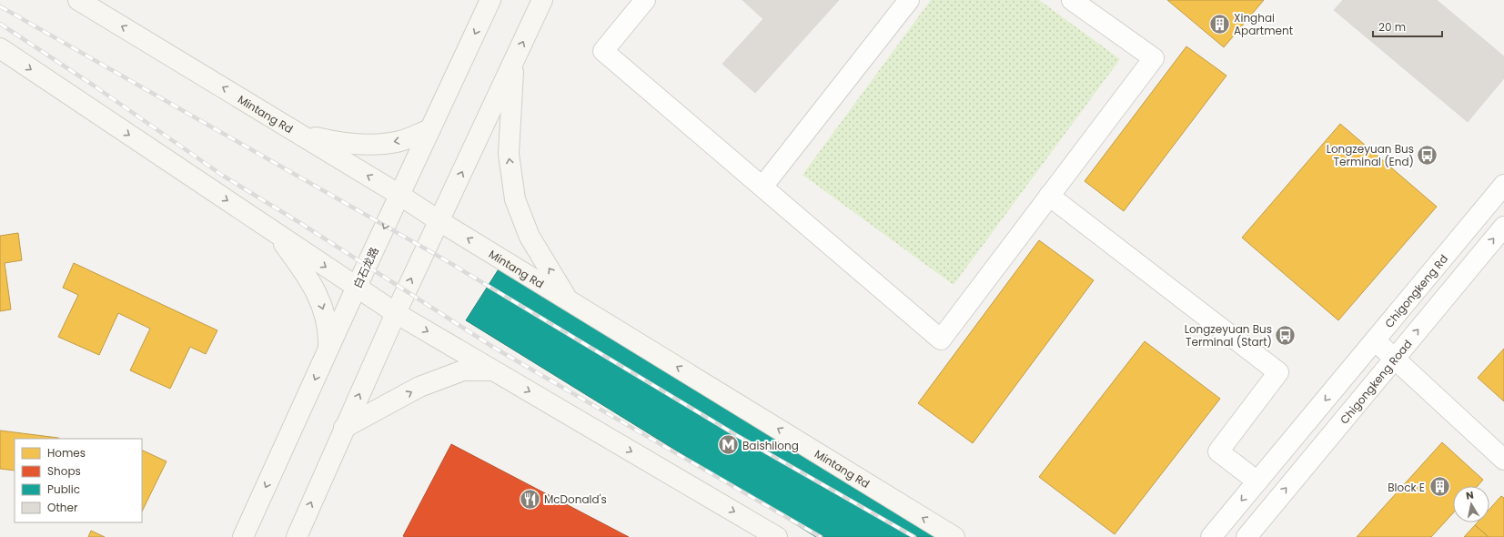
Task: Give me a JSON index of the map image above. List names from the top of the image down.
{
  "streets": {
    "main road": ["Mintang Rd", "白石龙路"],
    "street": ["Chigongkeng Road"]
  },
  "crossings": [
    ["Mintang Rd", "白石龙路"]
  ],
  "places": {
    "building": ["Xinghai Apartment", "Block E"],
    "bus stop": ["Longzeyuan Bus Terminal (End)", "Longzeyuan Bus Terminal (Start)"],
    "metro station": ["Baishilong"],
    "restaurant": ["McDonald's"]
  },
  "legend": [
    "Homes",
    "Shops",
    "Public",
    "Other"
  ],
  "scale_bar": "20 m",
  "north": "top"
}
